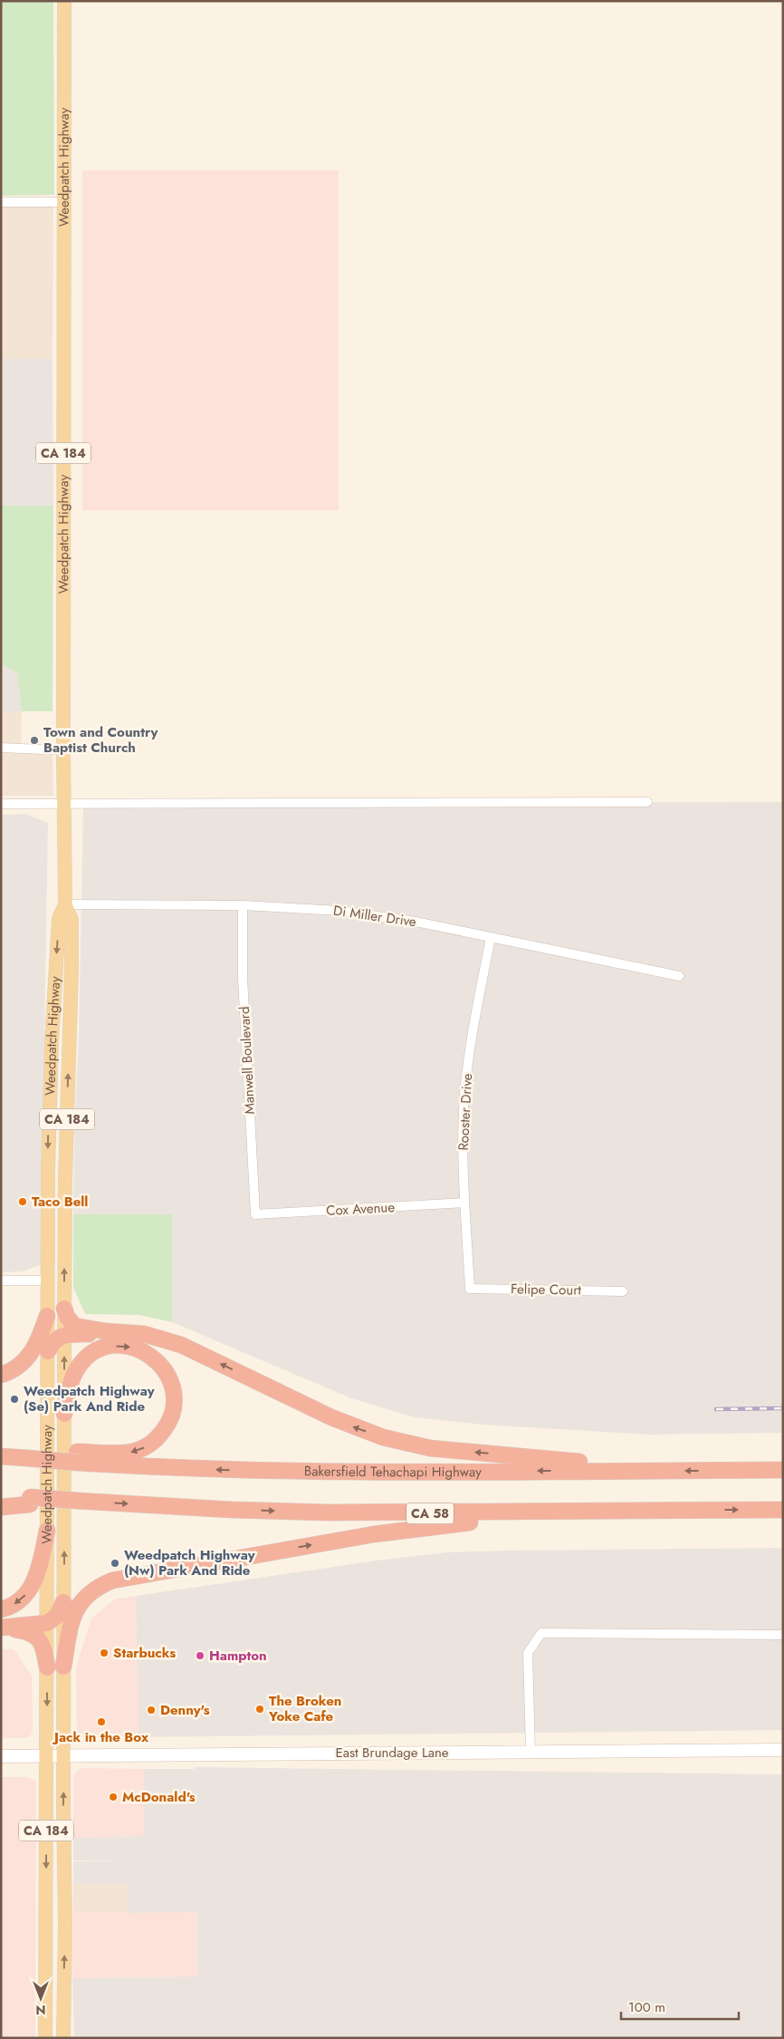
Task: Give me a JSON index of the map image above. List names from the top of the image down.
{
  "streets": {
    "highway": ["Bakersfield Tehachapi Highway", "CA 58"],
    "main road": ["Weedpatch Highway", "CA 184", "East Brundage Lane"],
    "street": [
      "Di Miller Drive",
      "Manwell Boulevard",
      "Rooster Drive",
      "Cox Avenue",
      "Felipe Court"
    ]
  },
  "crossings": [
    ["Weedpatch Highway", "Di Miller Drive"],
    ["Weedpatch Highway", "East Brundage Lane"],
    ["Di Miller Drive", "Manwell Boulevard"],
    ["Di Miller Drive", "Rooster Drive"],
    ["Manwell Boulevard", "Cox Avenue"],
    ["Rooster Drive", "Cox Avenue"],
    ["Rooster Drive", "Felipe Court"]
  ],
  "places": [
    "Town and Country Baptist Church",
    "Taco Bell",
    "Weedpatch Highway (Se) Park And Ride",
    "Weedpatch Highway (Nw) Park And Ride",
    "Starbucks",
    "Hampton",
    "The Broken Yoke Cafe",
    "Denny's",
    "Jack in the Box",
    "McDonald's"
  ],
  "scale_bar": "100 m",
  "north": "bottom"
}
